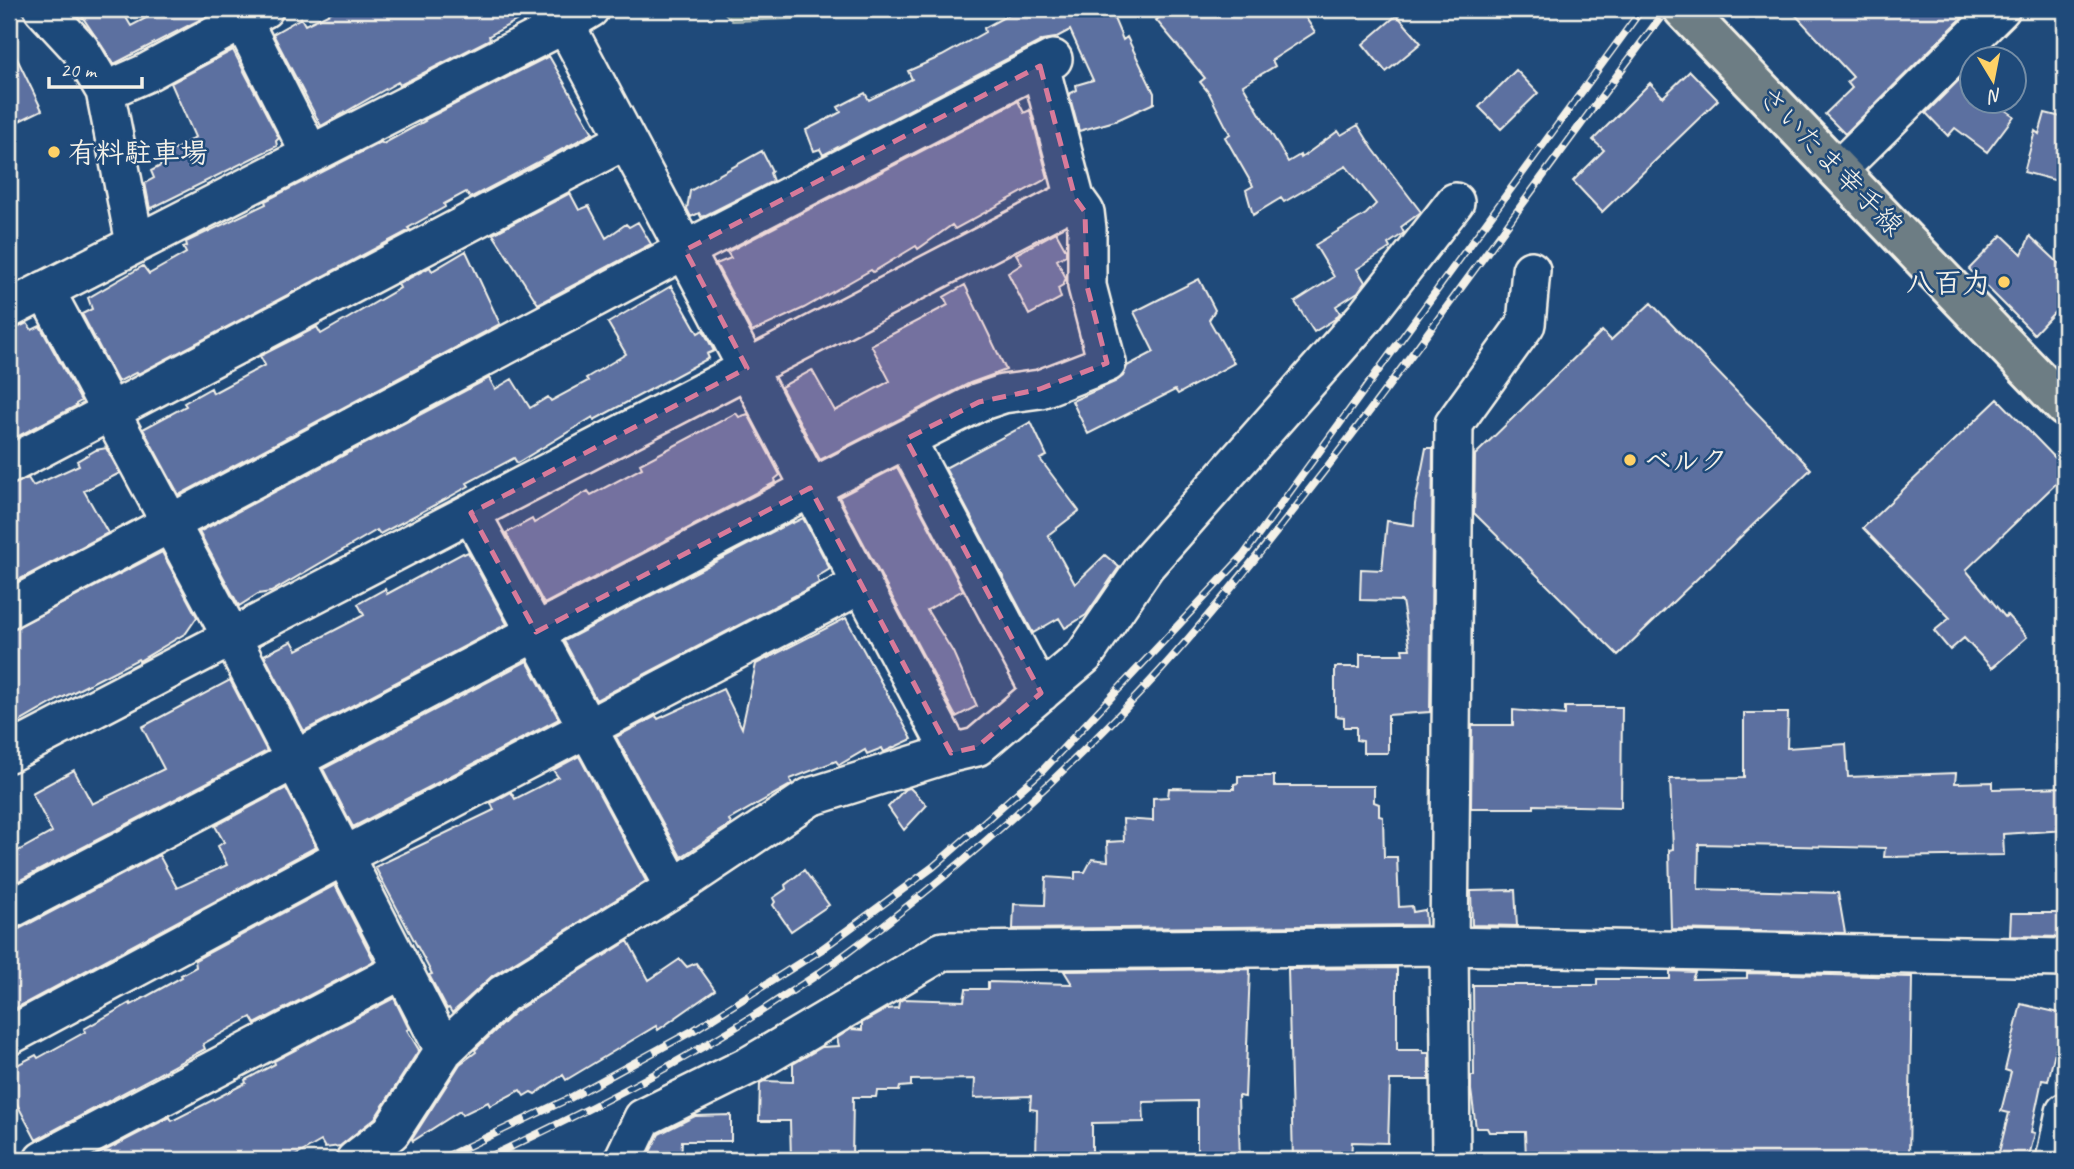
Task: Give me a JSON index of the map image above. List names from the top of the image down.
{
  "streets": {
    "main road": ["さいたま幸手線"]
  },
  "places": ["有料駐車場", "八百力", "ベルク"],
  "scale_bar": "20 m",
  "north": "bottom"
}
